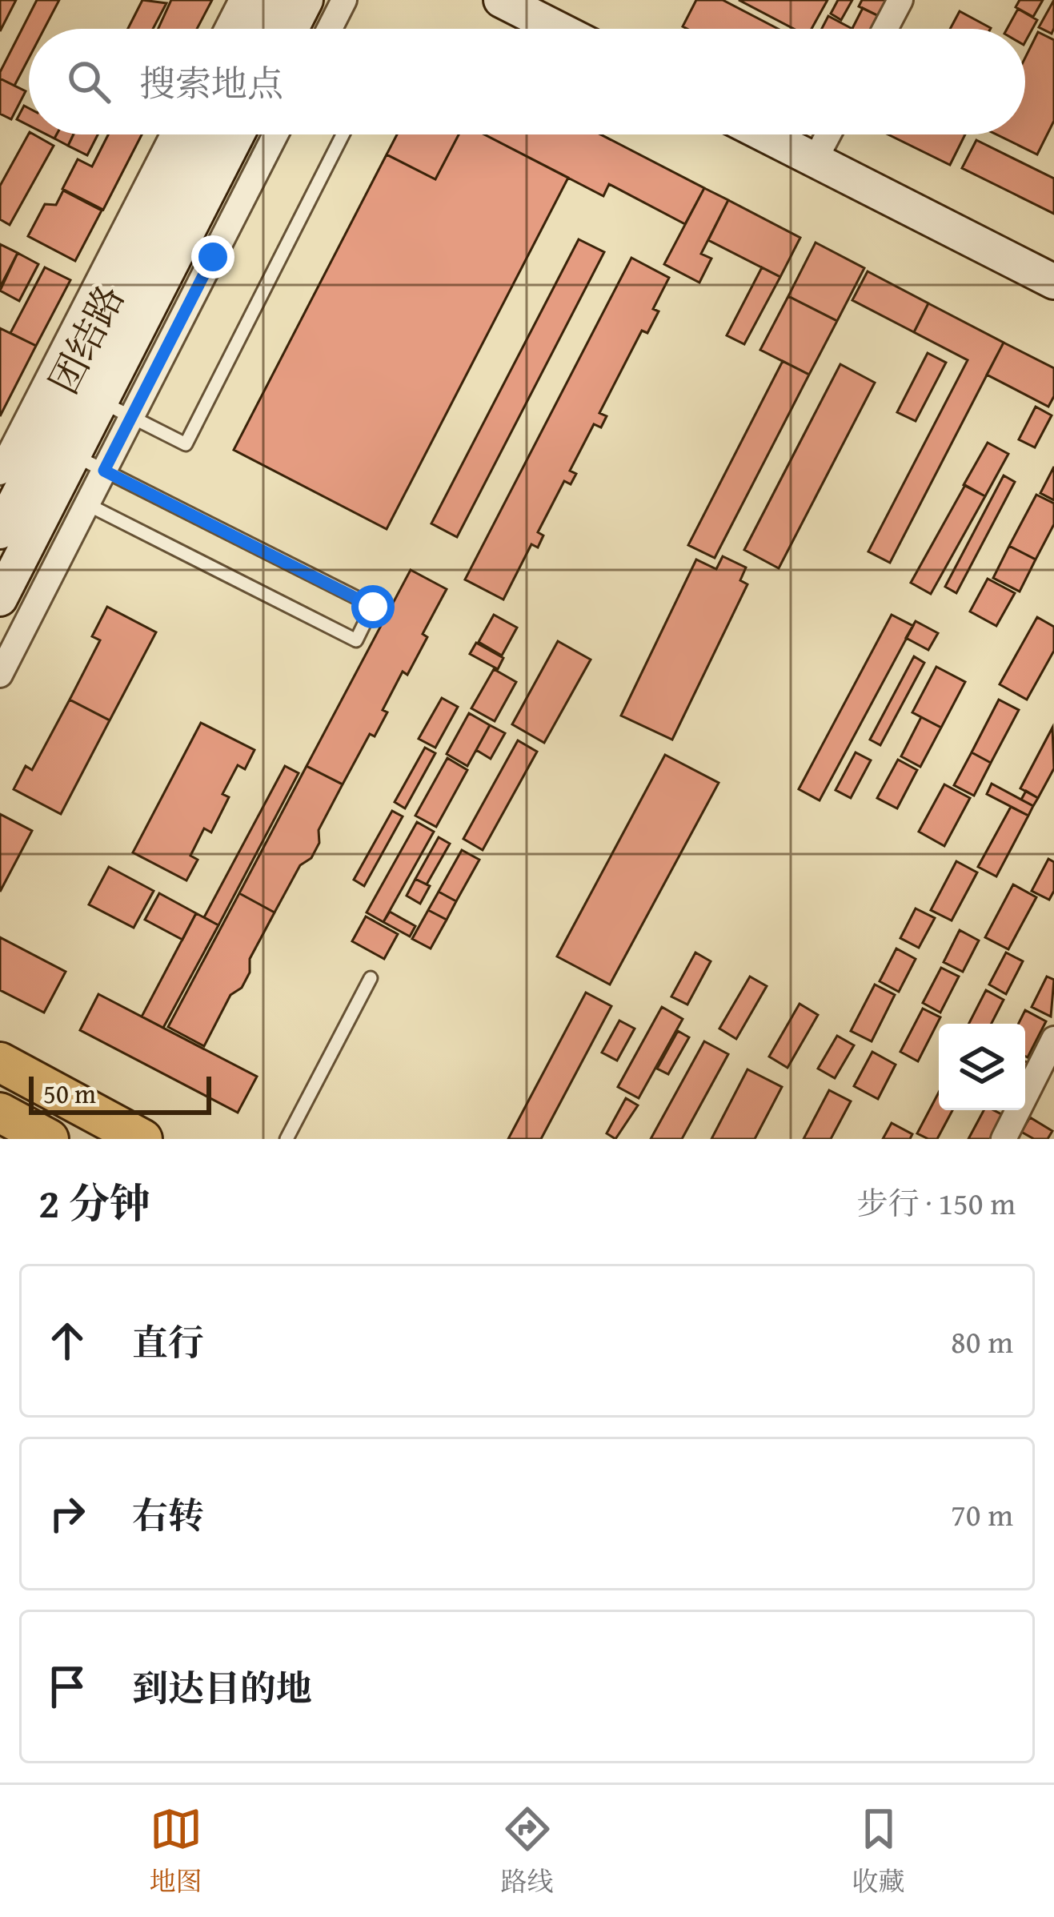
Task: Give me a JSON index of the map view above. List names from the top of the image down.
{
  "streets": {
    "main road": ["团结路"]
  },
  "scale_bar": "50 m",
  "page": {
    "search": "搜索地点",
    "scale": "50 m",
    "heading": ["2 分钟", "步行 · 150 m"],
    "list": [
      ["直行", "80 m"],
      ["右转", "70 m"],
      "到达目的地"
    ],
    "nav": ["地图", "路线", "收藏"]
  }
}
